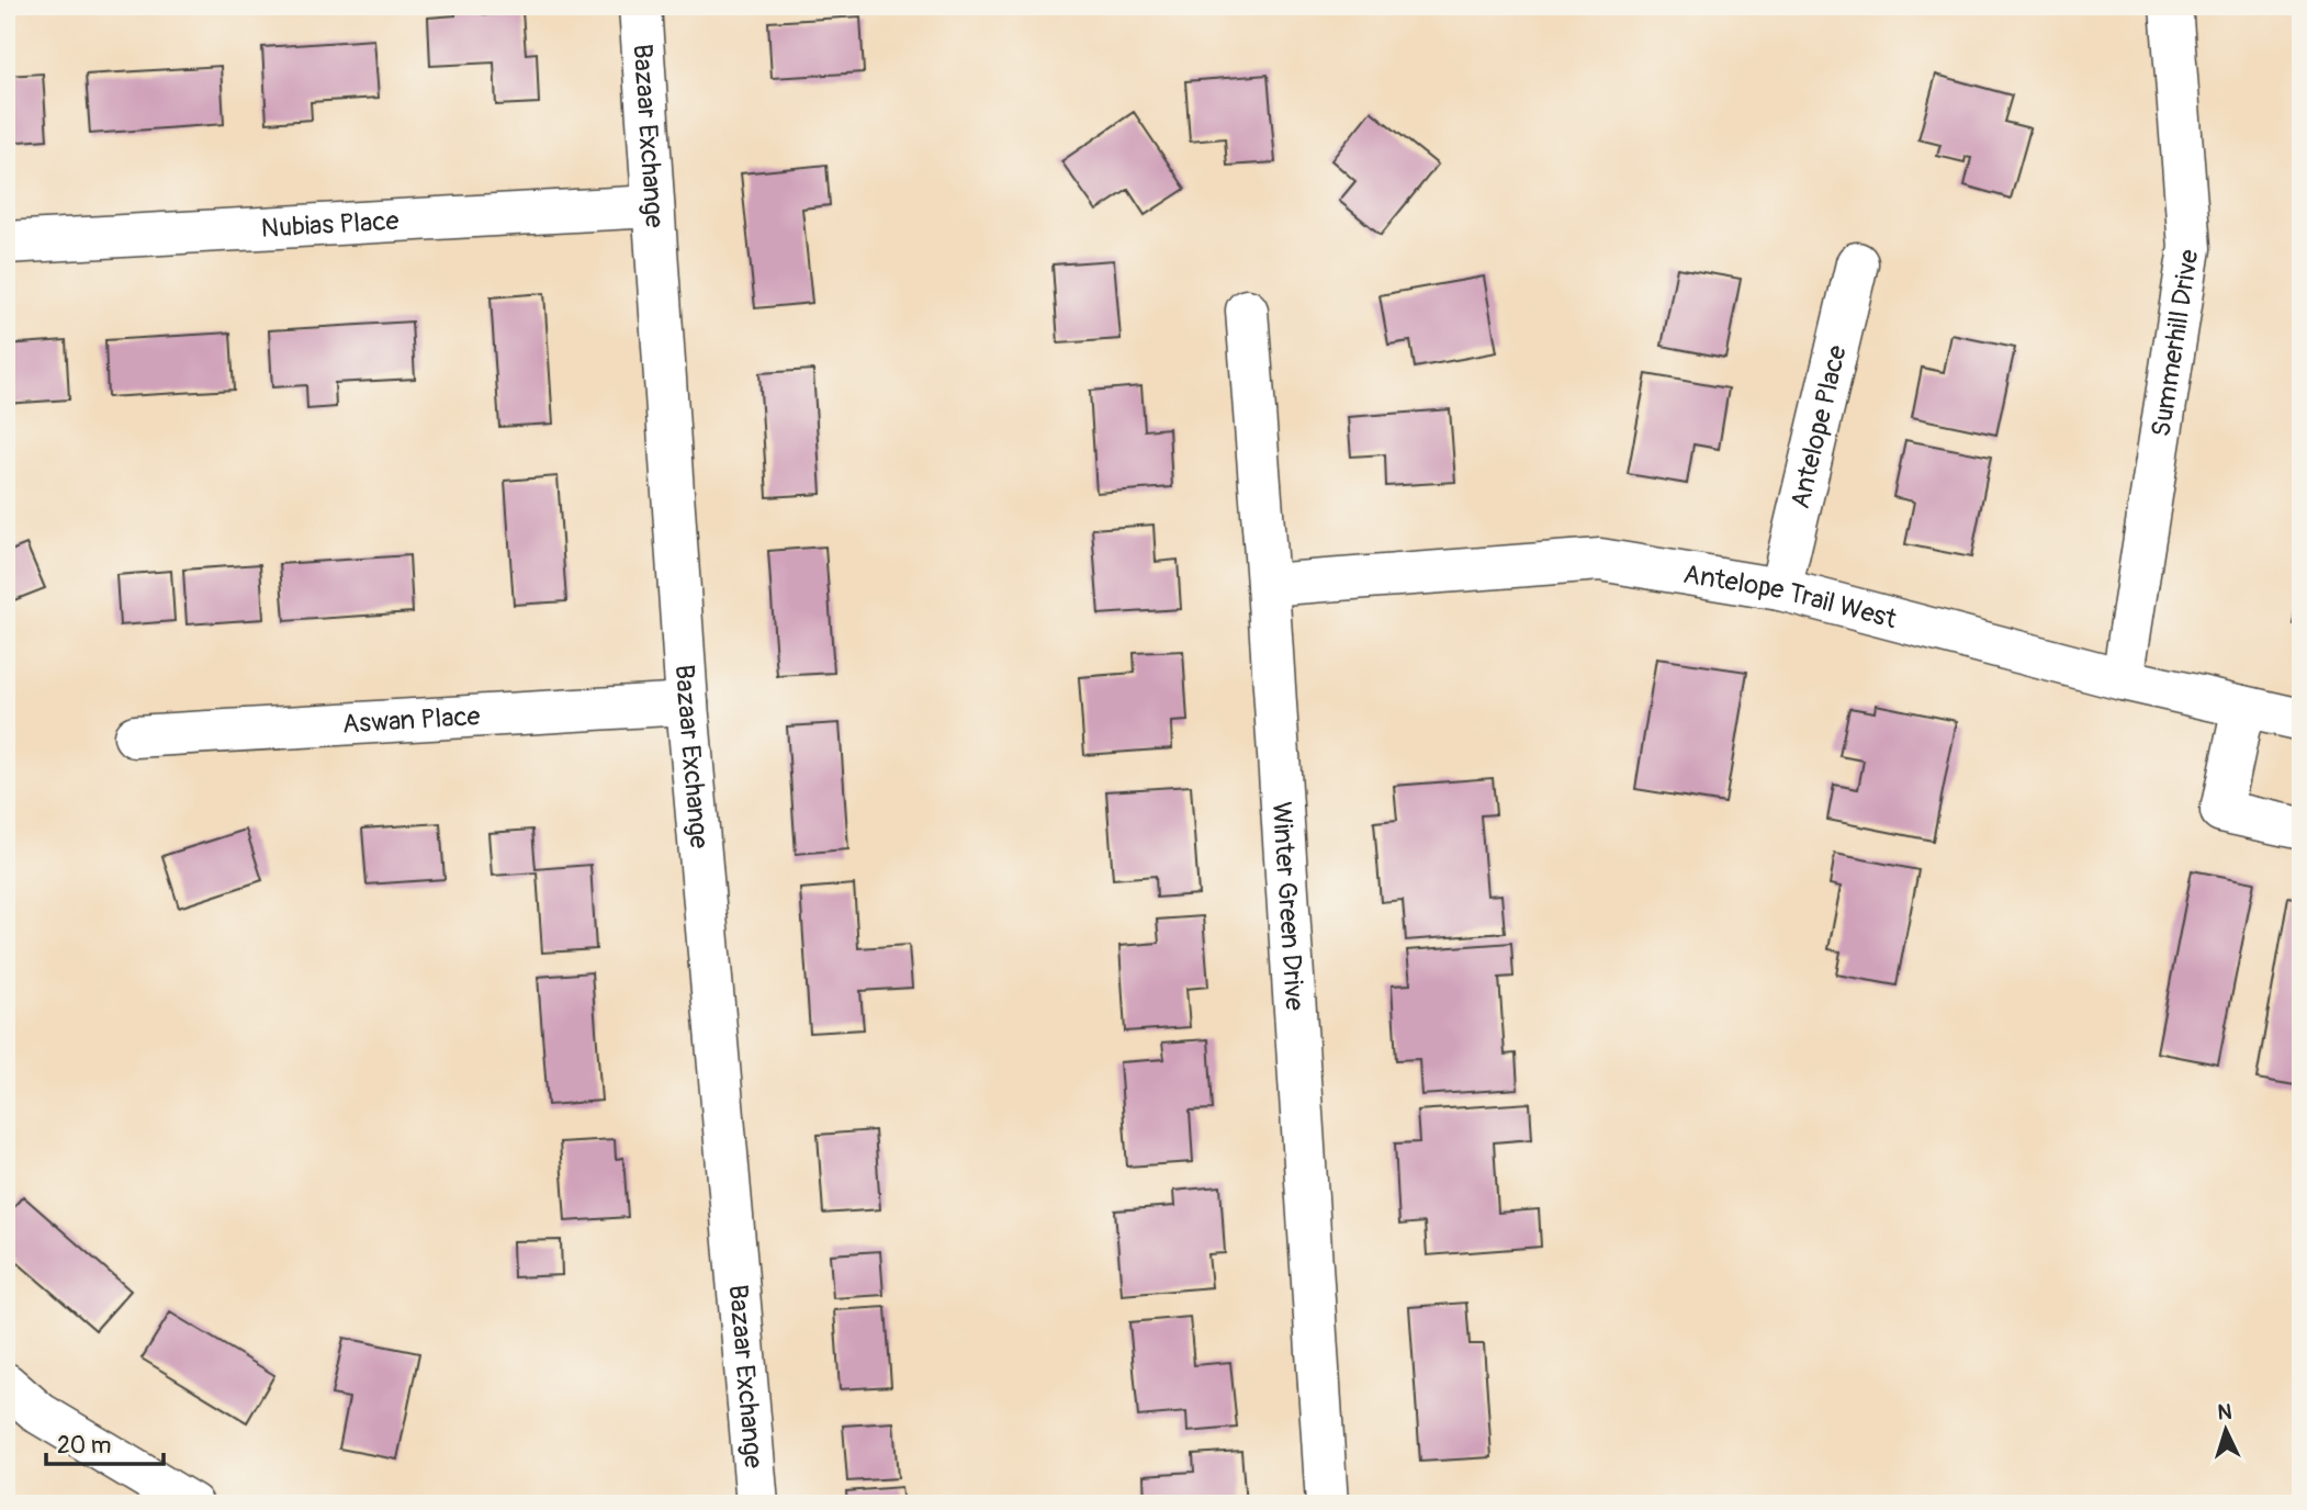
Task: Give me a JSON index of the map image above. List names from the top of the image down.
{
  "streets": {
    "street": [
      "Bazaar Exchange",
      "Nubias Place",
      "Summerhill Drive",
      "Antelope Place",
      "Antelope Trail West",
      "Aswan Place",
      "Winter Green Drive"
    ]
  },
  "crossings": [
    ["Bazaar Exchange", "Nubias Place"],
    ["Bazaar Exchange", "Aswan Place"],
    ["Summerhill Drive", "Antelope Trail West"],
    ["Antelope Place", "Antelope Trail West"],
    ["Antelope Trail West", "Winter Green Drive"]
  ],
  "scale_bar": "20 m",
  "north": "top"
}
